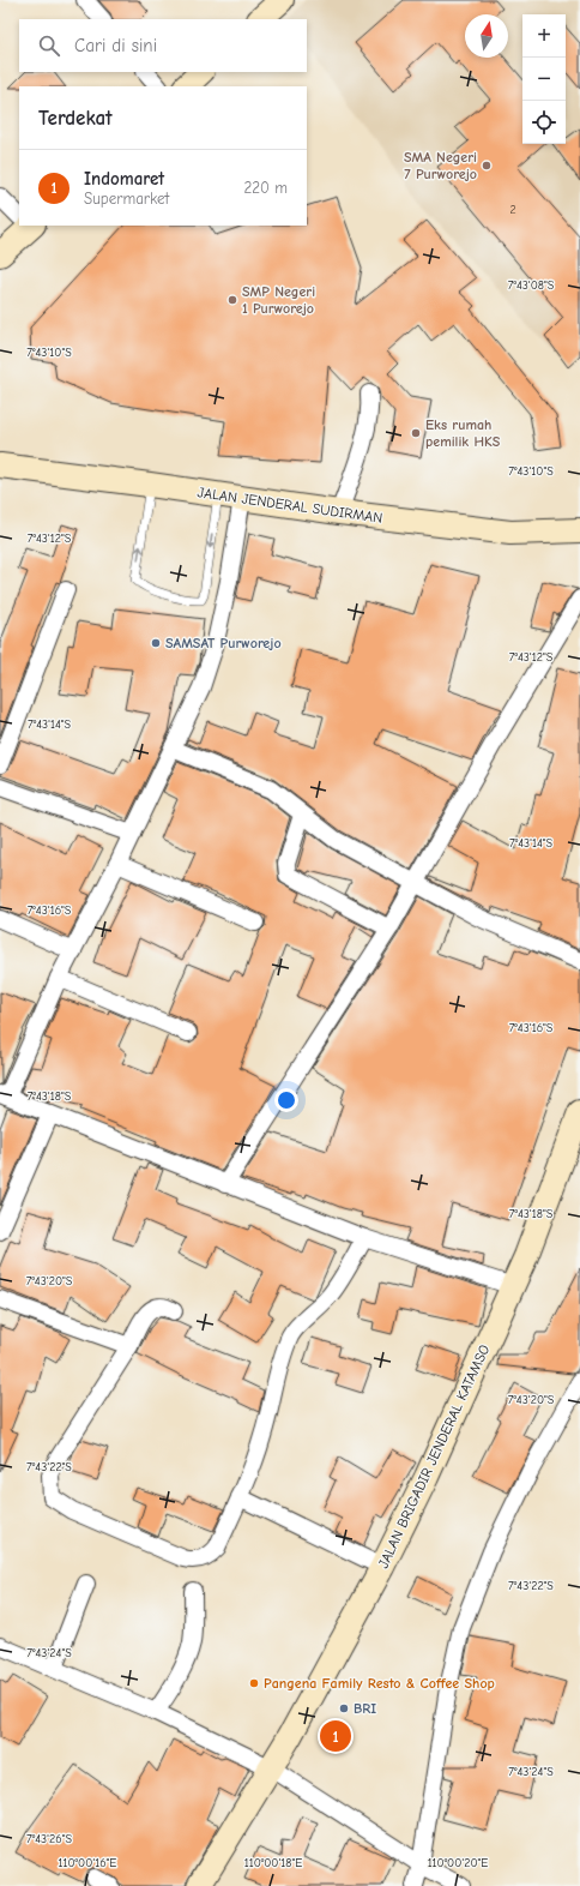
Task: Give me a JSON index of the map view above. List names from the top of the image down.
{
  "streets": {
    "main road": ["JALAN JENDERAL SUDIRMAN", "JALAN BRIGADIR JENDERAL KATAMSO"]
  },
  "places": [
    "SMA Negeri 7 Purworejo",
    "SMP Negeri 1 Purworejo",
    "Eks rumah pemilik HKS",
    "SAMSAT Purworejo",
    "Pangena Family Resto & Coffee Shop",
    "BRI"
  ],
  "house_numbers": ["2"],
  "north": "top",
  "page": {
    "map_buttons": ["+", "−"],
    "search": "Cari di sini",
    "heading": "Terdekat",
    "list": [
      {
        "mark": "1",
        "name": "Indomaret",
        "note": "Supermarket",
        "value": "220 m"
      }
    ],
    "pins": "1"
  },
  "coordinates": [
    "7°43'08\"S",
    "7°43'10\"S",
    "7°43'12\"S",
    "7°43'14\"S",
    "7°43'16\"S",
    "7°43'18\"S",
    "7°43'20\"S",
    "7°43'22\"S",
    "7°43'24\"S",
    "7°43'26\"S",
    "110°00'16\"E",
    "110°00'18\"E",
    "110°00'20\"E"
  ]
}
